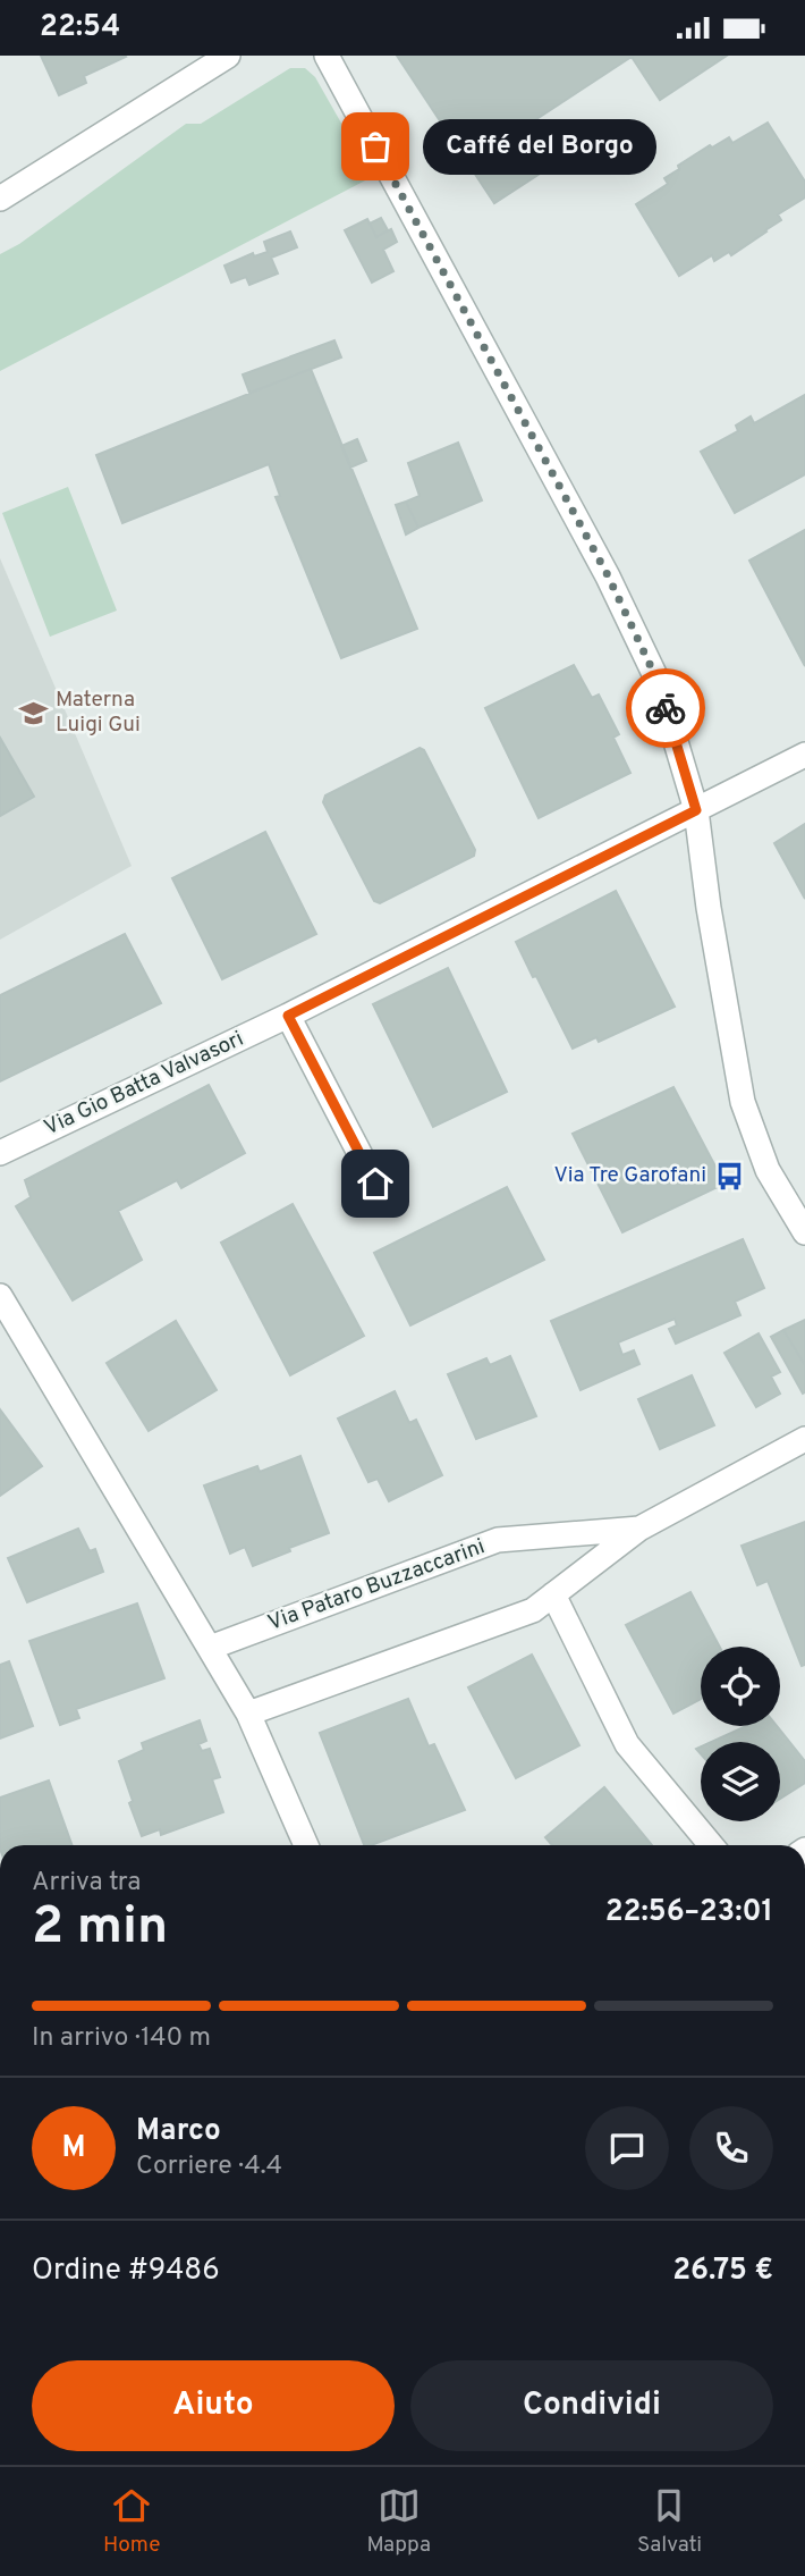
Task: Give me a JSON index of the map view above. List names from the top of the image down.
{
  "streets": {
    "street": ["Via Gio Batta Valvasori", "Via Pataro Buzzaccarini"]
  },
  "places": {
    "other": ["Caffé del Borgo"],
    "school or university": ["Materna Luigi Gui"],
    "bus stop": ["Via Tre Garofani"]
  },
  "page": {
    "status": "22:54",
    "bubble": "Caffé del Borgo",
    "heading": ["2 min", "Arriva tra", "22:56–23:01"],
    "panel": [
      "Marco",
      "Corriere · 4.4",
      "Ordine #9486",
      "26.75 €"
    ],
    "bar": "In arrivo · 140 m",
    "round": "M",
    "buttons": ["Aiuto", "Condividi"],
    "tabs": ["Home", "Mappa", "Salvati"]
  }
}
